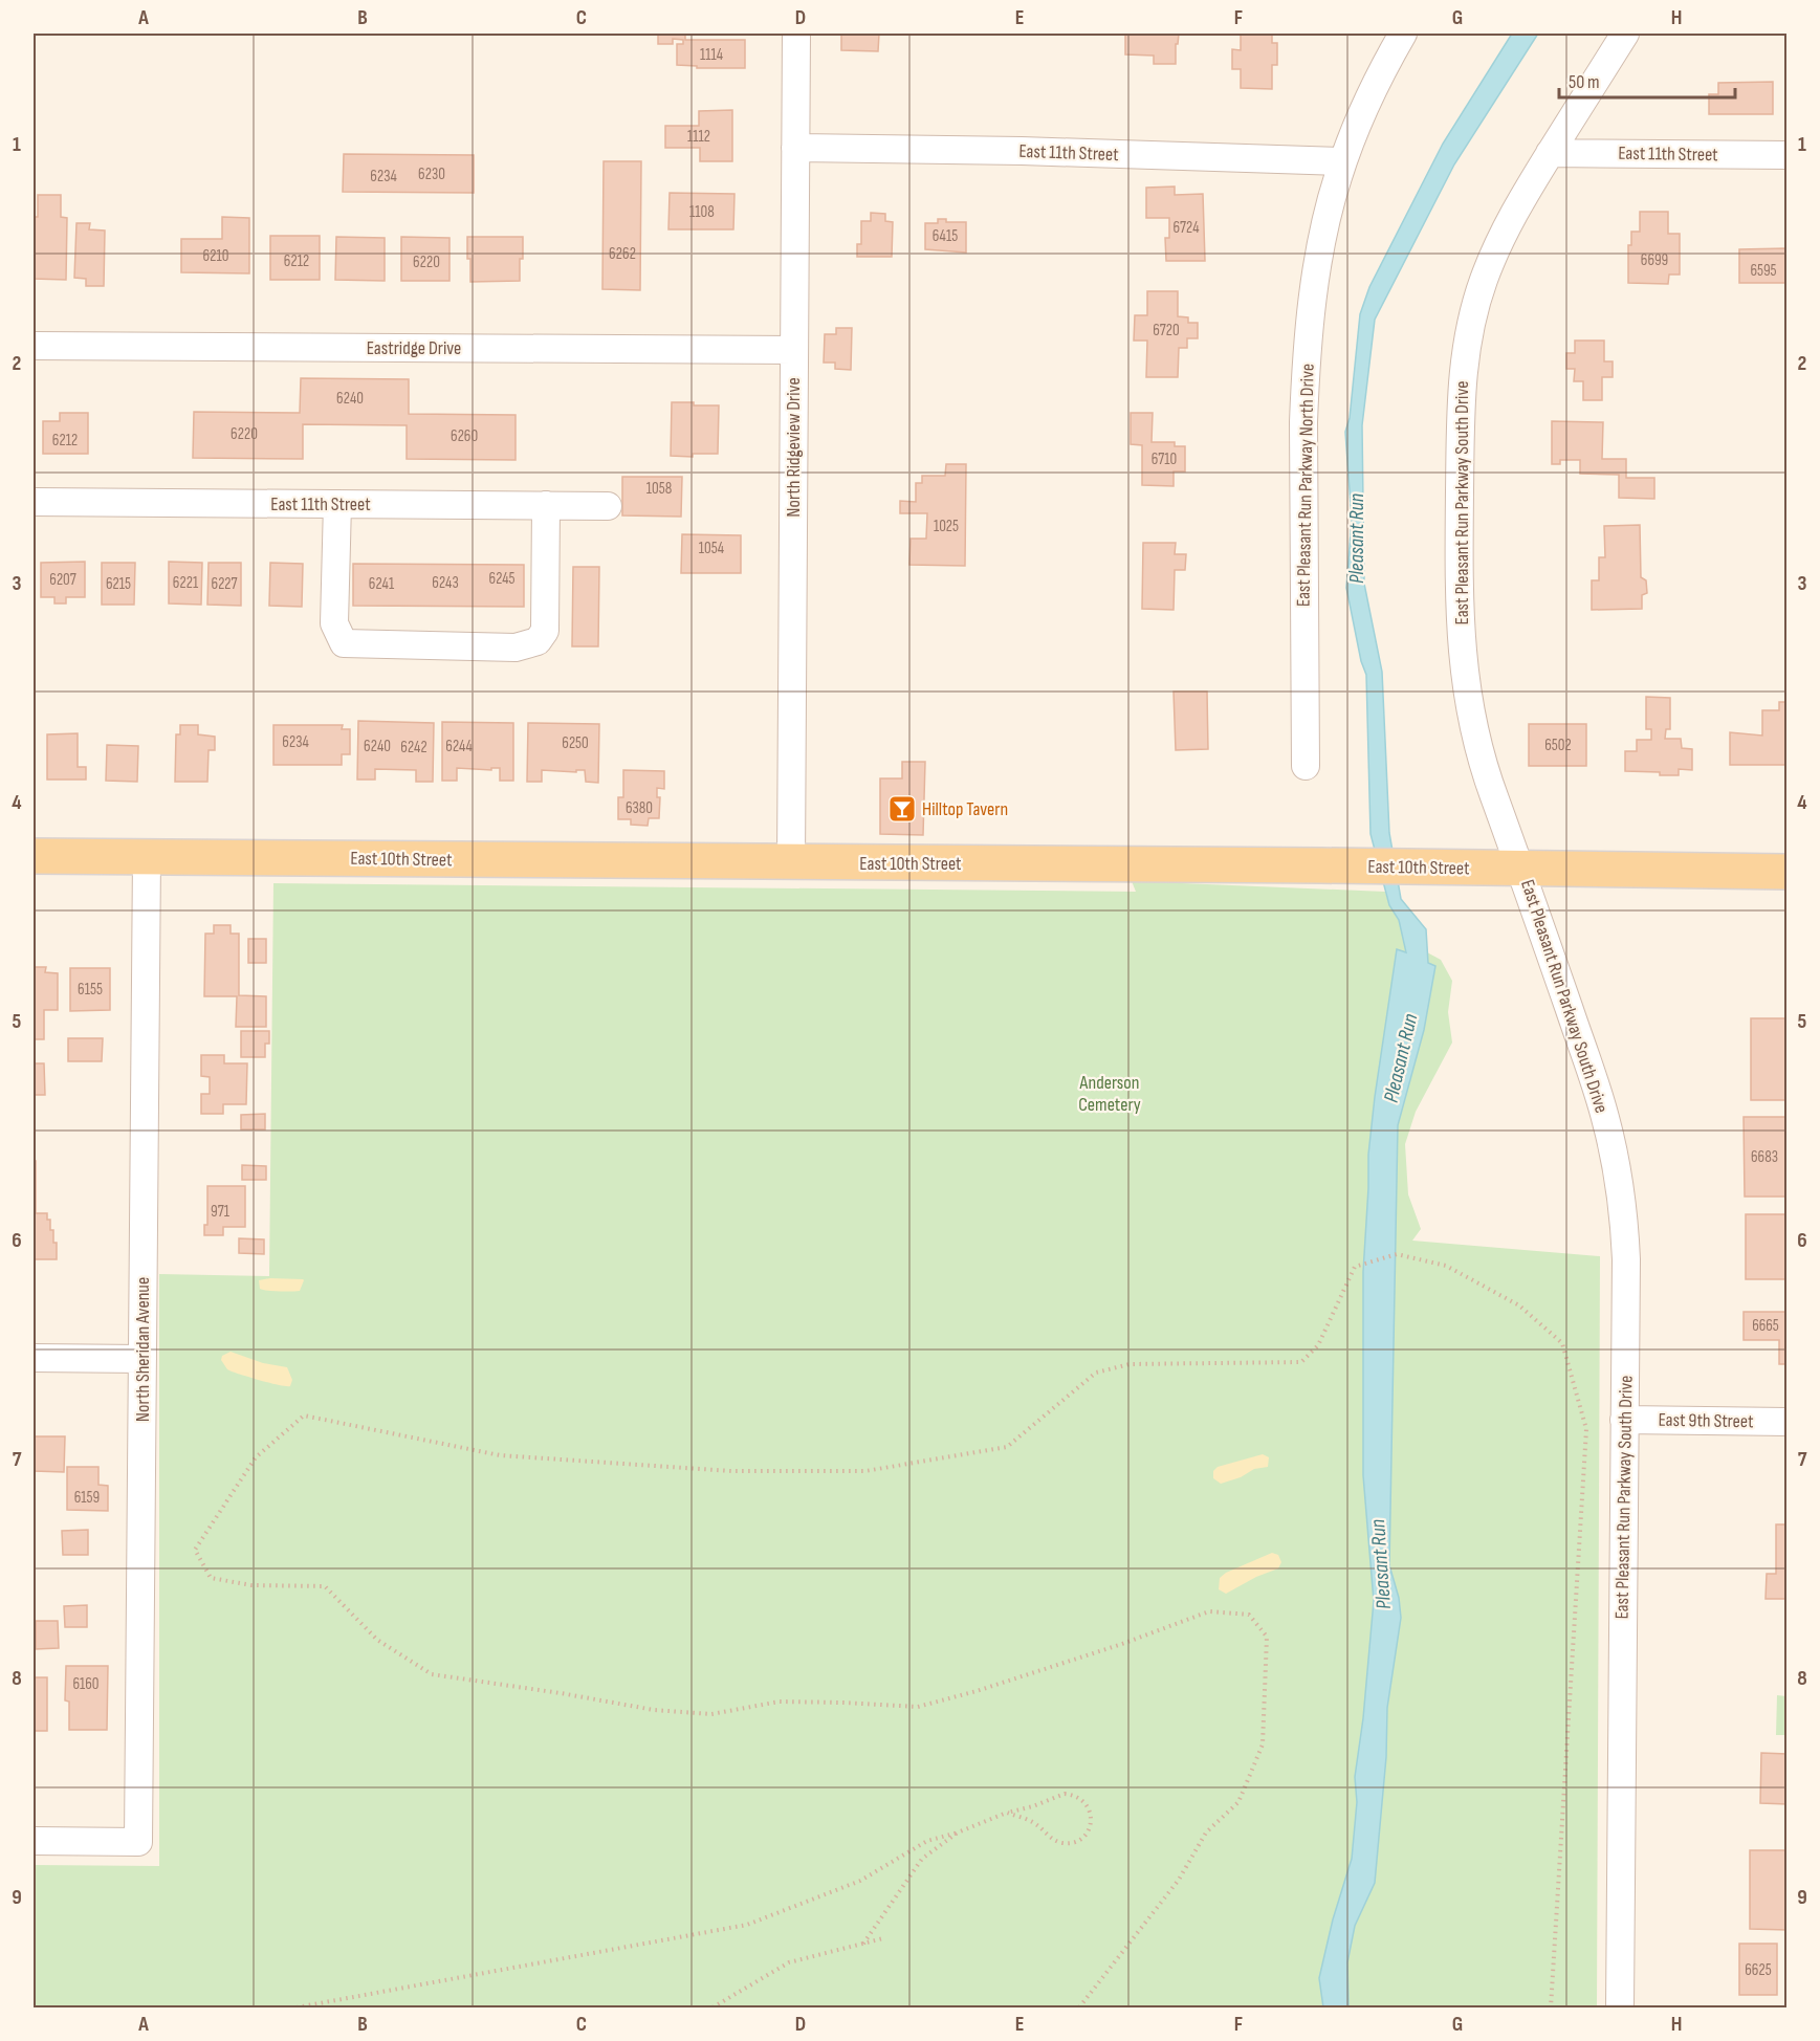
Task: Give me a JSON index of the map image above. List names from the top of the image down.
{
  "streets": {
    "main road": ["East 10th Street"],
    "street": [
      "East 11th Street",
      "Eastridge Drive",
      "North Ridgeview Drive",
      "East Pleasant Run Parkway North Drive",
      "East Pleasant Run Parkway South Drive",
      "North Sheridan Avenue",
      "East 9th Street"
    ]
  },
  "crossings": [
    ["East 11th Street", "North Ridgeview Drive"],
    ["East 11th Street", "East Pleasant Run Parkway North Drive"],
    ["East 11th Street", "East Pleasant Run Parkway South Drive"],
    ["Eastridge Drive", "North Ridgeview Drive"],
    ["North Ridgeview Drive", "East 10th Street"],
    ["East Pleasant Run Parkway South Drive", "East 10th Street"],
    ["East Pleasant Run Parkway South Drive", "East 9th Street"],
    ["East 10th Street", "North Sheridan Avenue"]
  ],
  "water": ["Pleasant Run"],
  "parks": ["Anderson Cemetery"],
  "places": {
    "bar": ["Hilltop Tavern"]
  },
  "house_numbers": [
    "1114",
    "1112",
    "6230",
    "6234",
    "1108",
    "6724",
    "6415",
    "6262",
    "6210",
    "6699",
    "6212",
    "6220",
    "6595",
    "6720",
    "6240",
    "6220",
    "6260",
    "6212",
    "6710",
    "1058",
    "1025",
    "1054",
    "6245",
    "6207",
    "6221",
    "6243",
    "6215",
    "6227",
    "6241",
    "6234",
    "6250",
    "6502",
    "6240",
    "6244",
    "6242",
    "6380",
    "6155",
    "6683",
    "971",
    "6665",
    "6159",
    "6160",
    "6625"
  ],
  "scale_bar": "50 m",
  "grid": {
    "columns": [
      "A",
      "B",
      "C",
      "D",
      "E",
      "F",
      "G",
      "H"
    ],
    "rows": [
      "1",
      "2",
      "3",
      "4",
      "5",
      "6",
      "7",
      "8",
      "9"
    ]
  }
}
